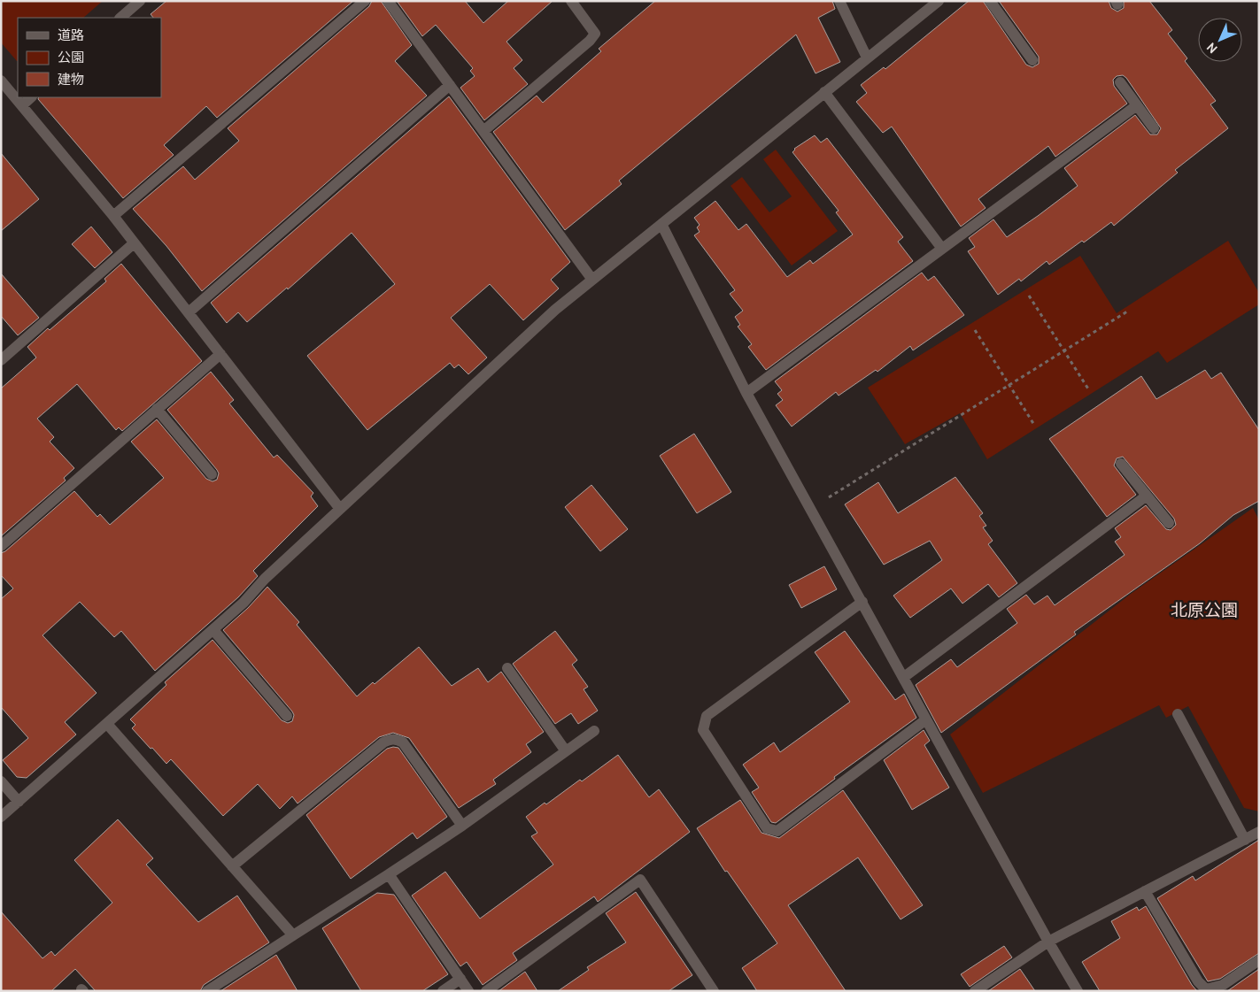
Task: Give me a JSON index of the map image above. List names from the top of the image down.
{
  "parks": ["北原公園"],
  "legend": ["道路", "公園", "建物"],
  "north": "bottom left"
}
